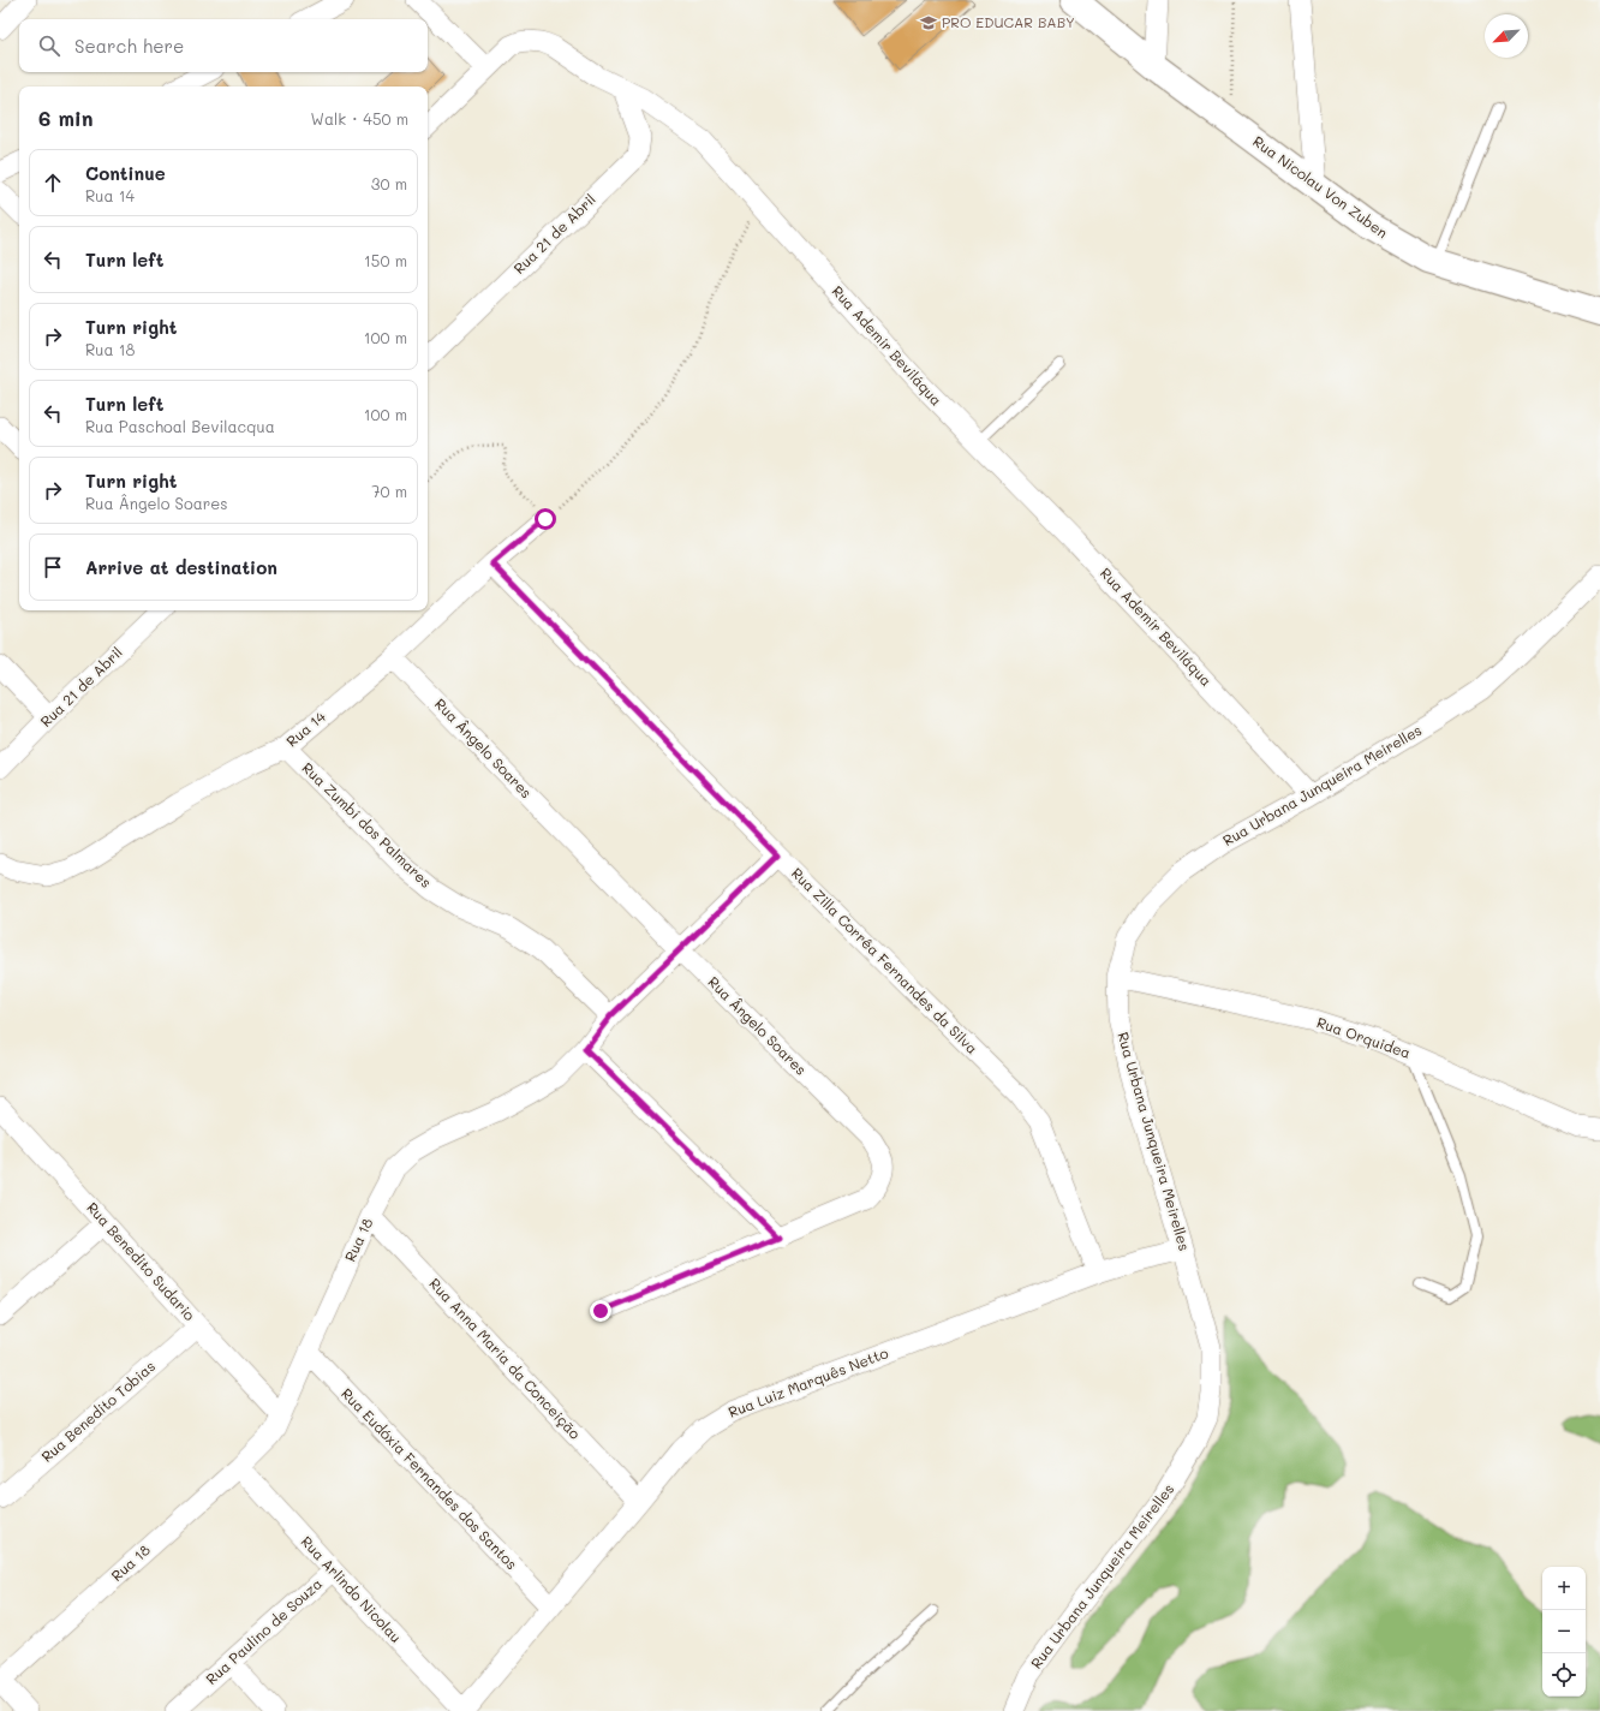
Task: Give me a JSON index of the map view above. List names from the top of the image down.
{
  "streets": {
    "street": [
      "Rua Nicolau Von Zuben",
      "Rua 21 de Abril",
      "Rua Ademir Beviláqua",
      "Rua 14",
      "Rua Ângelo Soares",
      "Rua Urbana Junqueira Meirelles",
      "Rua Zumbí dos Palmares",
      "Rua Zilla Corrêa Fernandes da Silva",
      "Rua Orquidea",
      "Rua 18",
      "Rua Benedito Sudario",
      "Rua Anna Maria da Conceição",
      "Rua Luiz Marquês Netto",
      "Rua Benedito Tobias",
      "Rua Eudóxia Fernandes dos Santos",
      "Rua Arlindo Nicolau",
      "Rua Paulino de Souza"
    ]
  },
  "crossings": [
    ["Rua 21 de Abril", "Rua Ademir Beviláqua"],
    ["Rua Ademir Beviláqua", "Rua Urbana Junqueira Meirelles"],
    ["Rua 14", "Rua Ângelo Soares"],
    ["Rua 14", "Rua Zumbí dos Palmares"],
    ["Rua 14", "Rua Zilla Corrêa Fernandes da Silva"],
    ["Rua Ângelo Soares", "Rua 18"],
    ["Rua Urbana Junqueira Meirelles", "Rua Orquidea"],
    ["Rua Urbana Junqueira Meirelles", "Rua Luiz Marquês Netto"],
    ["Rua Zumbí dos Palmares", "Rua 18"],
    ["Rua Zilla Corrêa Fernandes da Silva", "Rua 18"],
    ["Rua Zilla Corrêa Fernandes da Silva", "Rua Luiz Marquês Netto"],
    ["Rua 18", "Rua Benedito Sudario"],
    ["Rua 18", "Rua Anna Maria da Conceição"],
    ["Rua 18", "Rua Eudóxia Fernandes dos Santos"],
    ["Rua 18", "Rua Arlindo Nicolau"],
    ["Rua Benedito Sudario", "Rua Benedito Tobias"],
    ["Rua Anna Maria da Conceição", "Rua Luiz Marquês Netto"],
    ["Rua Luiz Marquês Netto", "Rua Eudóxia Fernandes dos Santos"],
    ["Rua Luiz Marquês Netto", "Rua Arlindo Nicolau"],
    ["Rua Arlindo Nicolau", "Rua Paulino de Souza"]
  ],
  "places": {
    "school or university": ["PRO EDUCAR BABY"]
  },
  "north": "bottom left",
  "page": {
    "search": "Search here",
    "heading": ["6 min", "Walk · 450 m"],
    "list": [
      ["Continue", "Rua 14", "30 m"],
      ["Turn left", "150 m"],
      ["Turn right", "Rua 18", "100 m"],
      ["Turn left", "Rua Paschoal Bevilacqua", "100 m"],
      ["Turn right", "Rua Ângelo Soares", "70 m"],
      "Arrive at destination"
    ],
    "map_buttons": ["+", "−"]
  }
}
